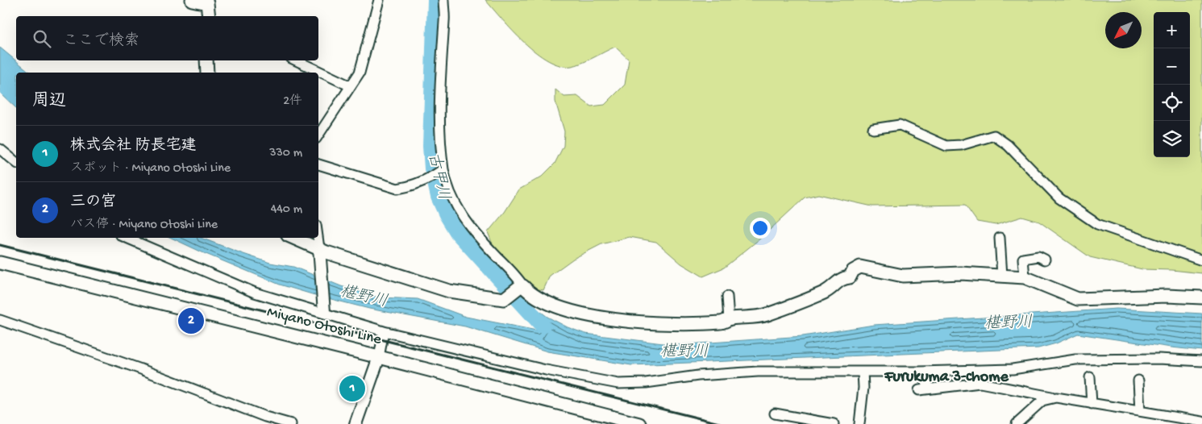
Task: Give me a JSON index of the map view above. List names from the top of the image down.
{
  "streets": {
    "main road": ["Miyano Otoshi Line"]
  },
  "districts": ["Furukuma 3-chome"],
  "water": ["古甲川", "椹野川"],
  "north": "bottom left",
  "page": {
    "map_buttons": ["+", "−"],
    "search": "ここで検索",
    "heading": ["周辺", "2件"],
    "list": [
      {
        "mark": "1",
        "name": "株式会社 防長宅建",
        "note": "スポット · Miyano Otoshi Line",
        "value": "330 m"
      },
      {
        "mark": "2",
        "name": "三の宮",
        "note": "バス停 · Miyano Otoshi Line",
        "value": "440 m"
      }
    ],
    "pins": ["2", "1"]
  }
}
